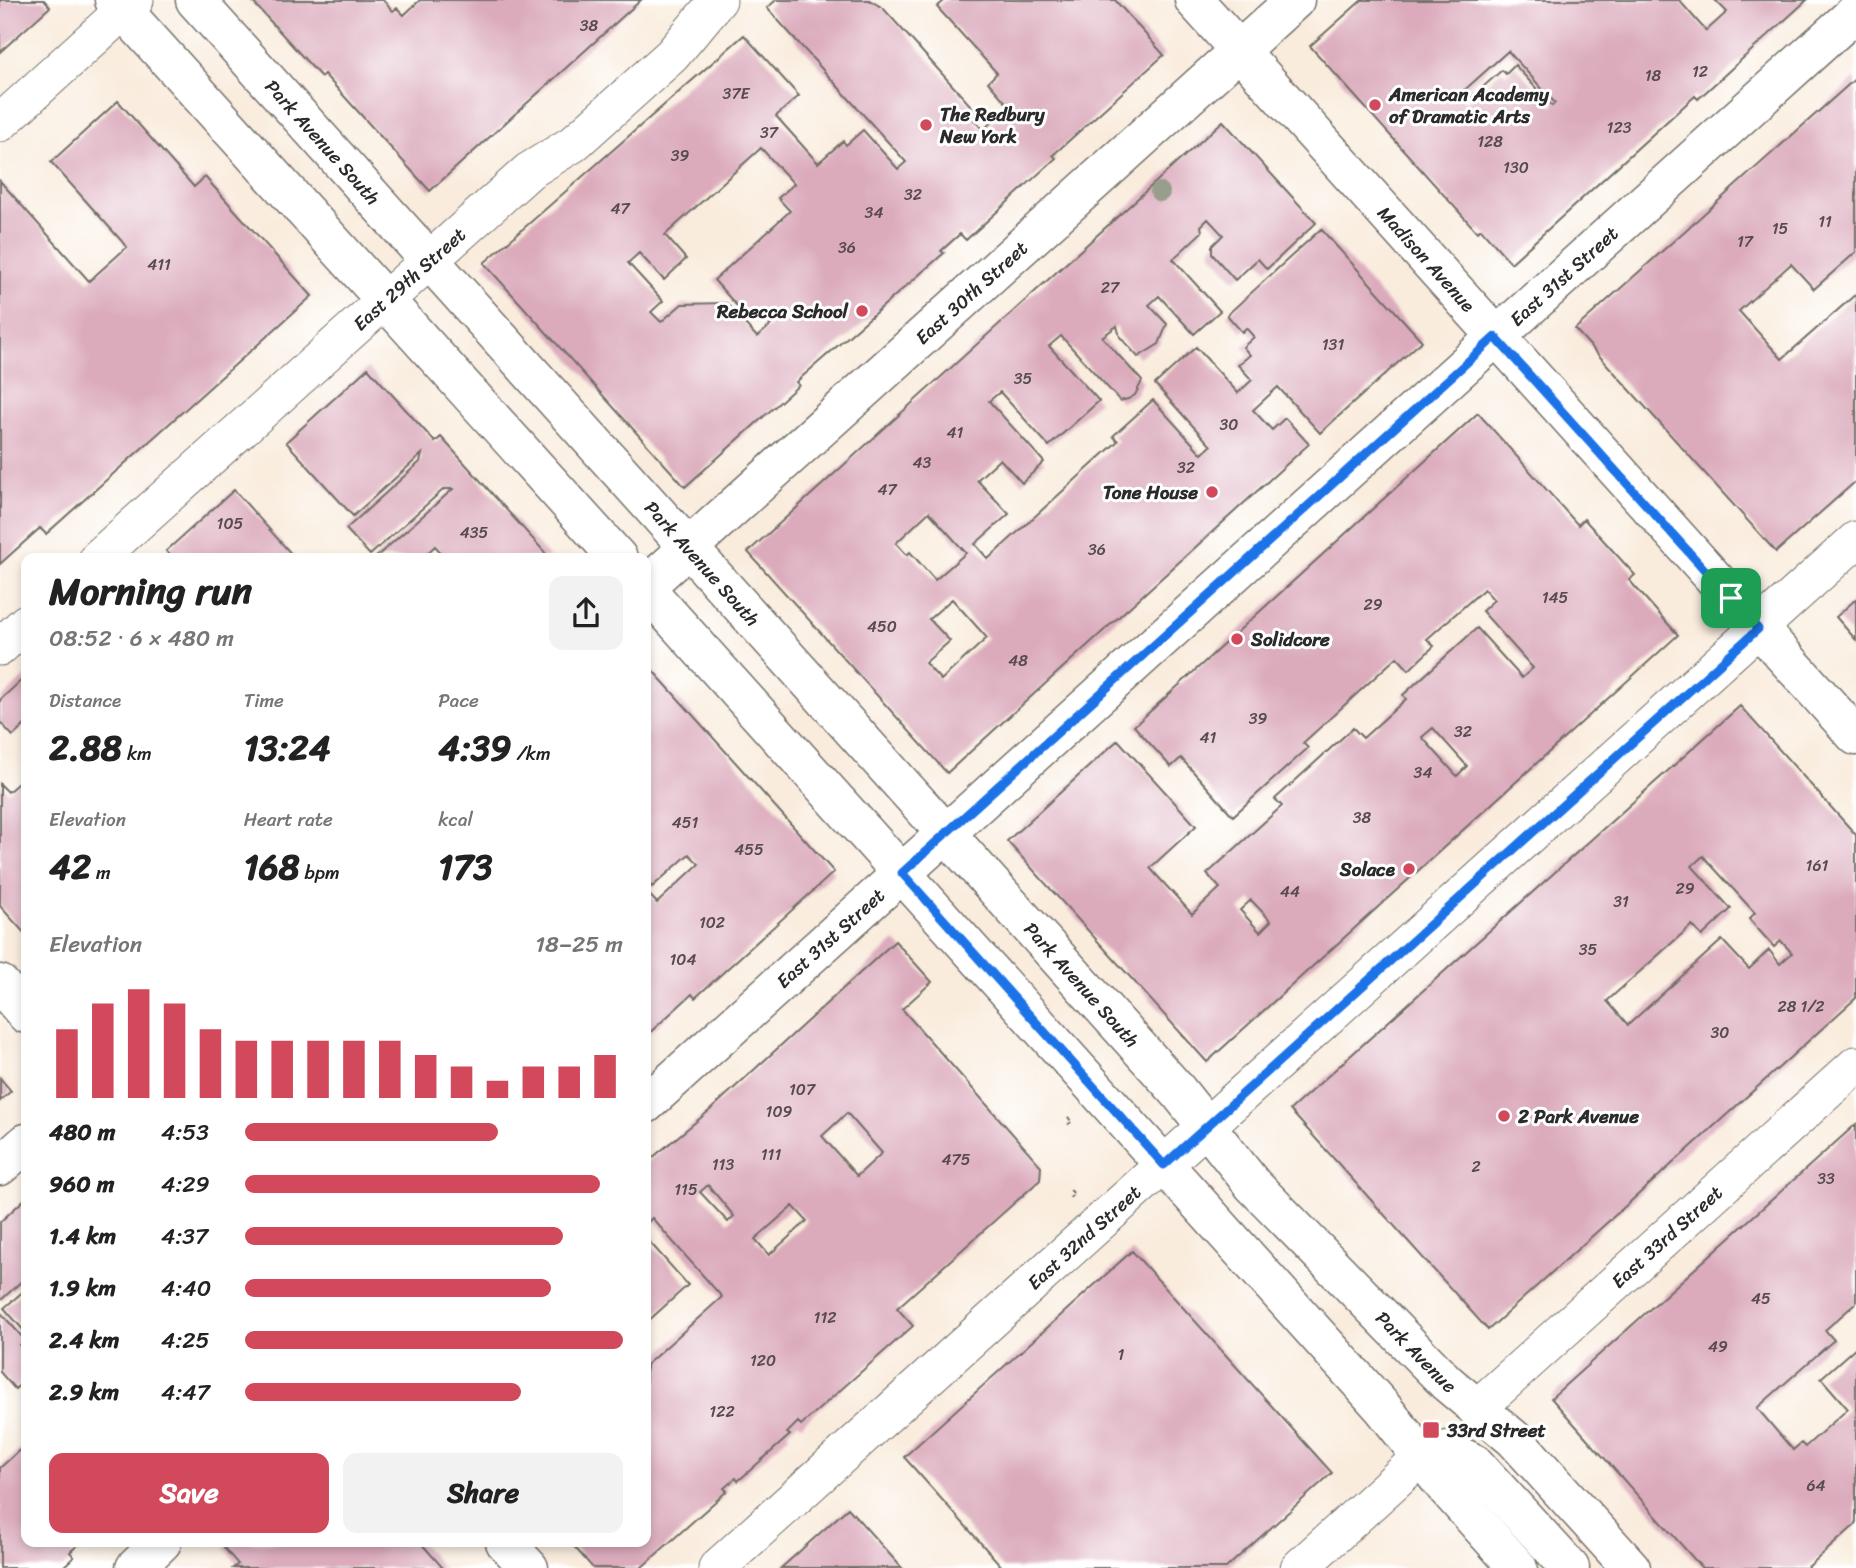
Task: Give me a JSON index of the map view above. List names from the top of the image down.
{
  "streets": {
    "main road": [
      "Park Avenue South",
      "Madison Avenue",
      "East 31st Street",
      "East 30th Street",
      "Park Avenue"
    ],
    "street": ["East 29th Street", "East 32nd Street", "East 33rd Street"]
  },
  "crossings": [
    ["Park Avenue South", "East 31st Street"],
    ["Park Avenue South", "East 29th Street"],
    ["Park Avenue South", "East 30th Street"],
    ["Park Avenue South", "East 32nd Street"],
    ["Park Avenue South", "Park Avenue"],
    ["Madison Avenue", "East 31st Street"],
    ["Madison Avenue", "East 30th Street"],
    ["Madison Avenue", "East 32nd Street"],
    ["East 32nd Street", "Park Avenue"],
    ["East 33rd Street", "Park Avenue"]
  ],
  "places": {
    "other": [
      "American Academy of Dramatic Arts",
      "The Redbury New York",
      "Rebecca School",
      "Tone House",
      "Solidcore",
      "Solace",
      "2 Park Avenue"
    ],
    "transit": ["33rd Street"]
  },
  "house_numbers": [
    "38",
    "12",
    "18",
    "37E",
    "123",
    "37",
    "128",
    "39",
    "130",
    "32",
    "47",
    "34",
    "11",
    "15",
    "17",
    "36",
    "411",
    "27",
    "131",
    "35",
    "30",
    "41",
    "43",
    "32",
    "47",
    "105",
    "435",
    "36",
    "145",
    "29",
    "450",
    "48",
    "39",
    "32",
    "41",
    "34",
    "38",
    "451",
    "455",
    "161",
    "29",
    "44",
    "31",
    "102",
    "35",
    "104",
    "28 1/2",
    "30",
    "107",
    "109",
    "111",
    "475",
    "113",
    "2",
    "33",
    "115",
    "45",
    "112",
    "49",
    "1",
    "120",
    "122",
    "64"
  ],
  "page": {
    "heading": ["Morning run", "08:52 · 6 × 480 m"],
    "stats": [
      ["Distance", "2.88 km"],
      ["Time", "13:24"],
      ["Pace", "4:39 /km"],
      ["Elevation", "42 m"],
      ["Heart rate", "168 bpm"],
      ["kcal", "173"]
    ],
    "chart": ["Elevation", "18–25 m"],
    "list": [
      {
        "name": "480 m",
        "note": "4:53"
      },
      {
        "name": "960 m",
        "note": "4:29"
      },
      {
        "name": "1.4 km",
        "note": "4:37"
      },
      {
        "name": "1.9 km",
        "note": "4:40"
      },
      {
        "name": "2.4 km",
        "note": "4:25"
      },
      {
        "name": "2.9 km",
        "note": "4:47"
      }
    ],
    "buttons": ["Save", "Share"]
  }
}
